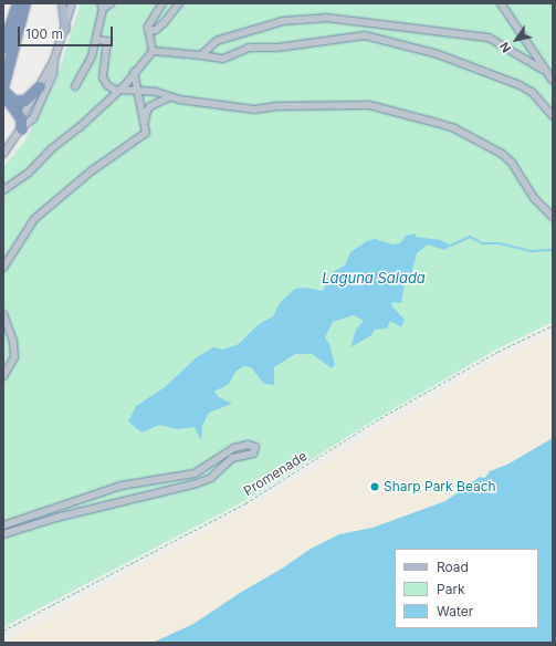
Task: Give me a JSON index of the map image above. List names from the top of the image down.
{
  "streets": {
    "path": ["Promenade"]
  },
  "water": ["Laguna Salada"],
  "places": ["Sharp Park Beach"],
  "legend": ["Road", "Park", "Water"],
  "scale_bar": "100 m",
  "north": "bottom left"
}
